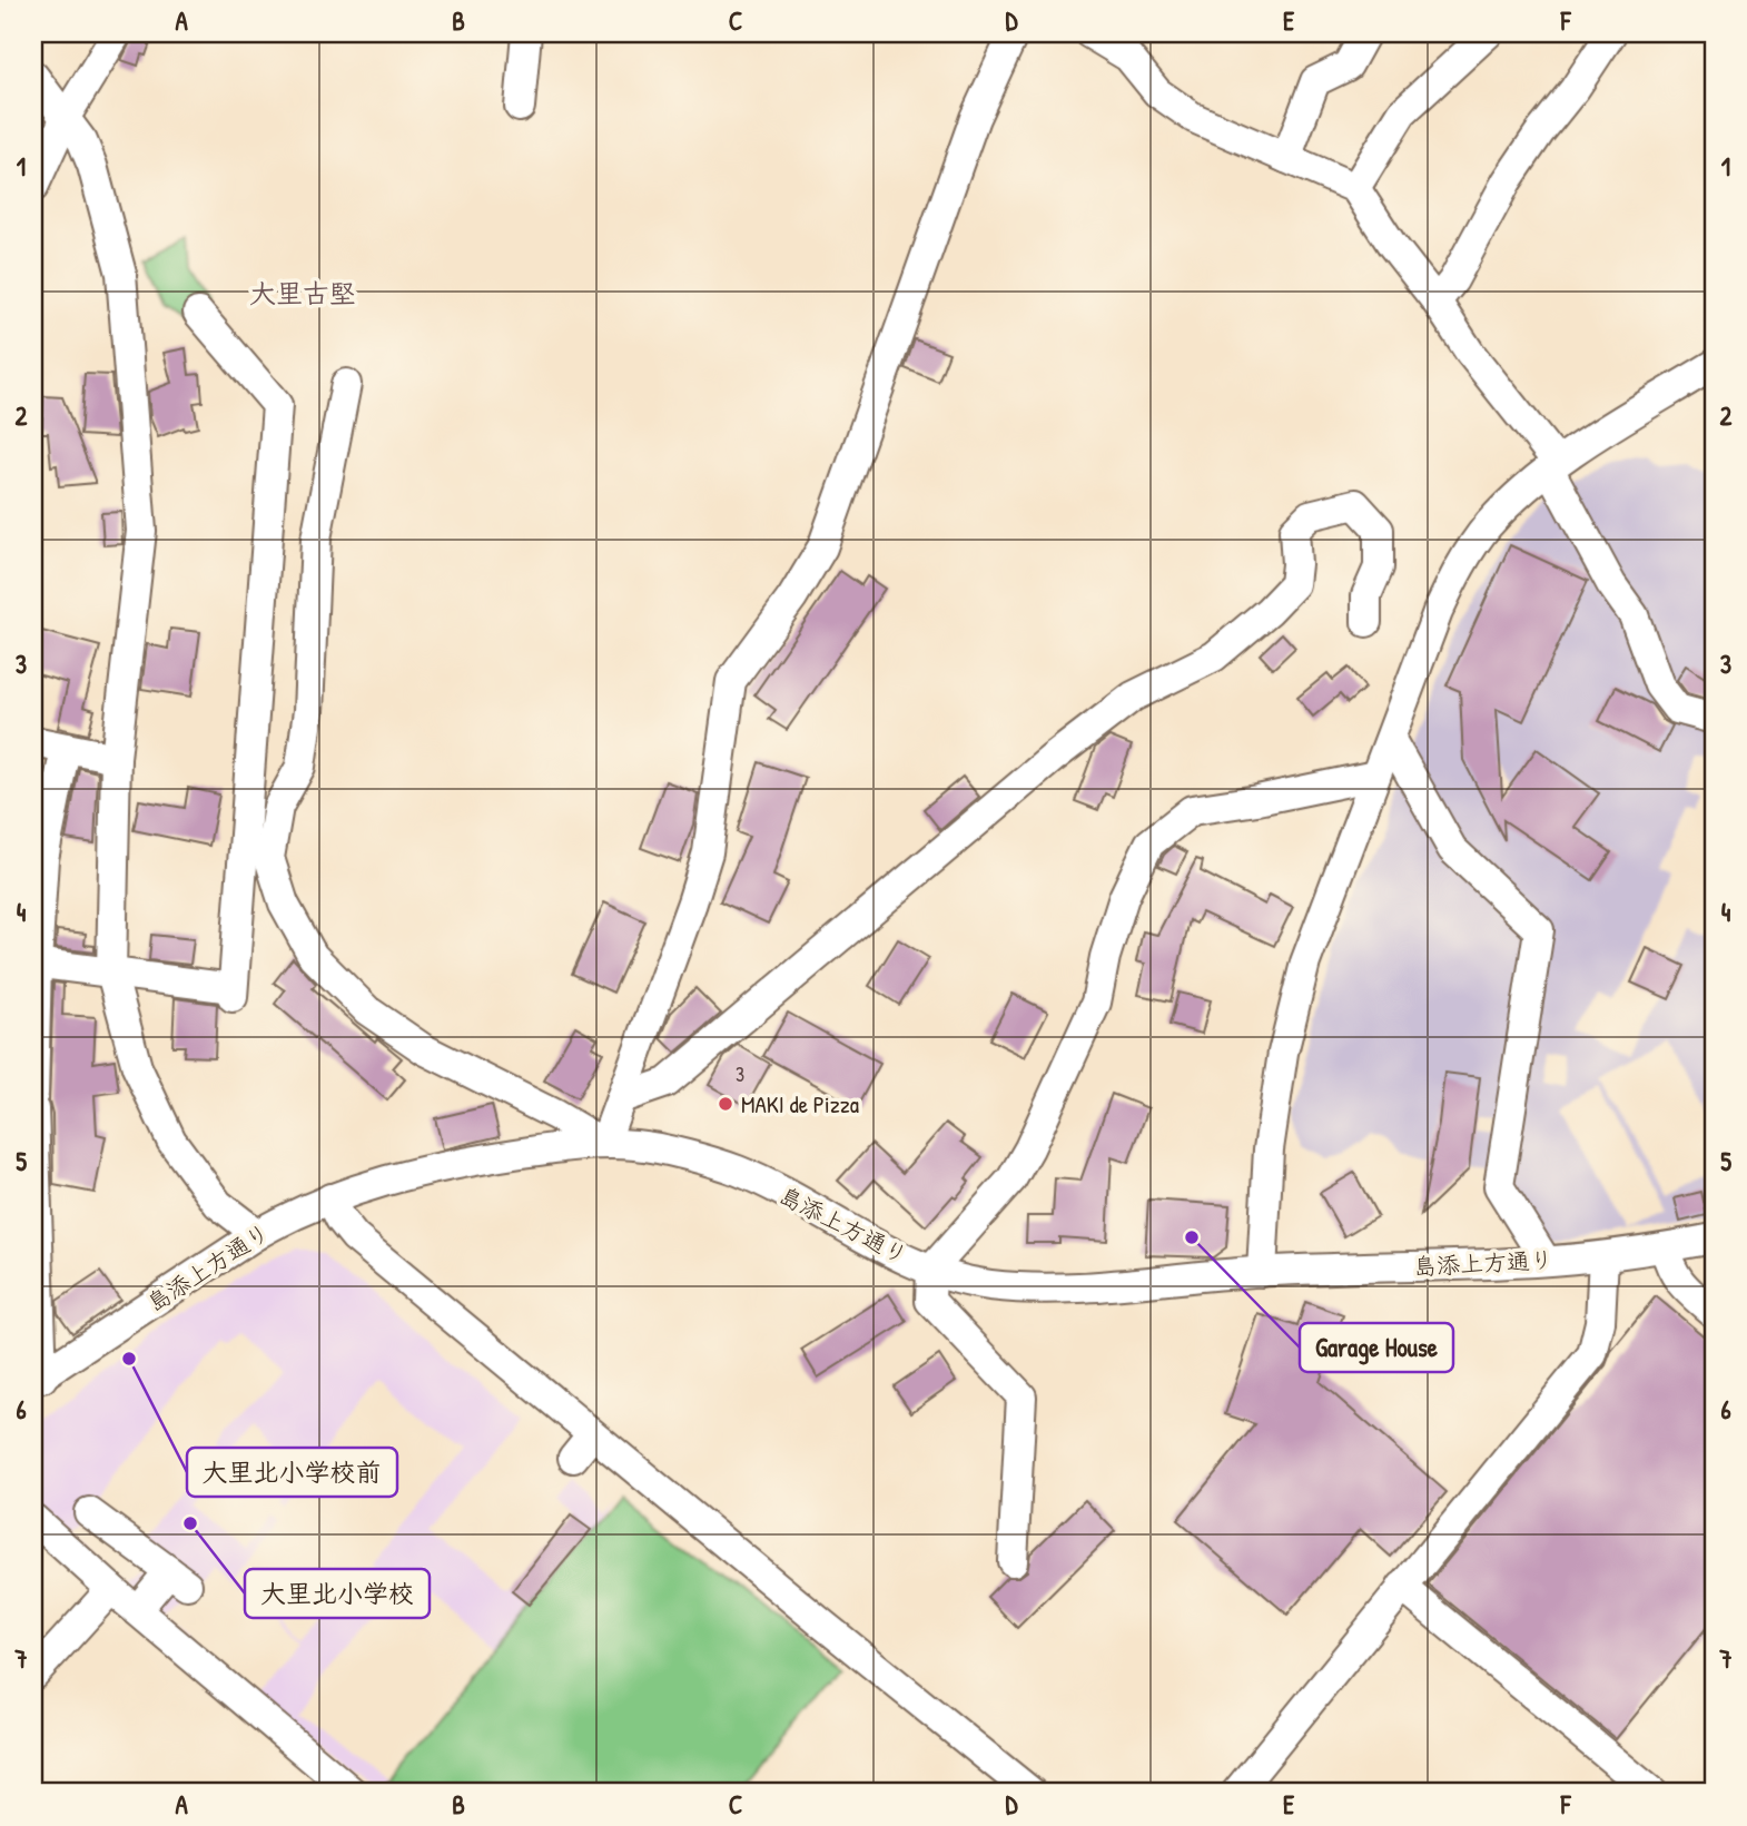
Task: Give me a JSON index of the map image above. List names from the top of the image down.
{
  "streets": {
    "street": ["島添上方通り"]
  },
  "districts": ["大里古堅"],
  "places": [
    "MAKI de Pizza",
    "Garage House",
    "大里北小学校前",
    "大里北小学校"
  ],
  "house_numbers": ["3"],
  "grid": {
    "columns": [
      "A",
      "B",
      "C",
      "D",
      "E",
      "F"
    ],
    "rows": [
      "1",
      "2",
      "3",
      "4",
      "5",
      "6",
      "7"
    ]
  }
}
